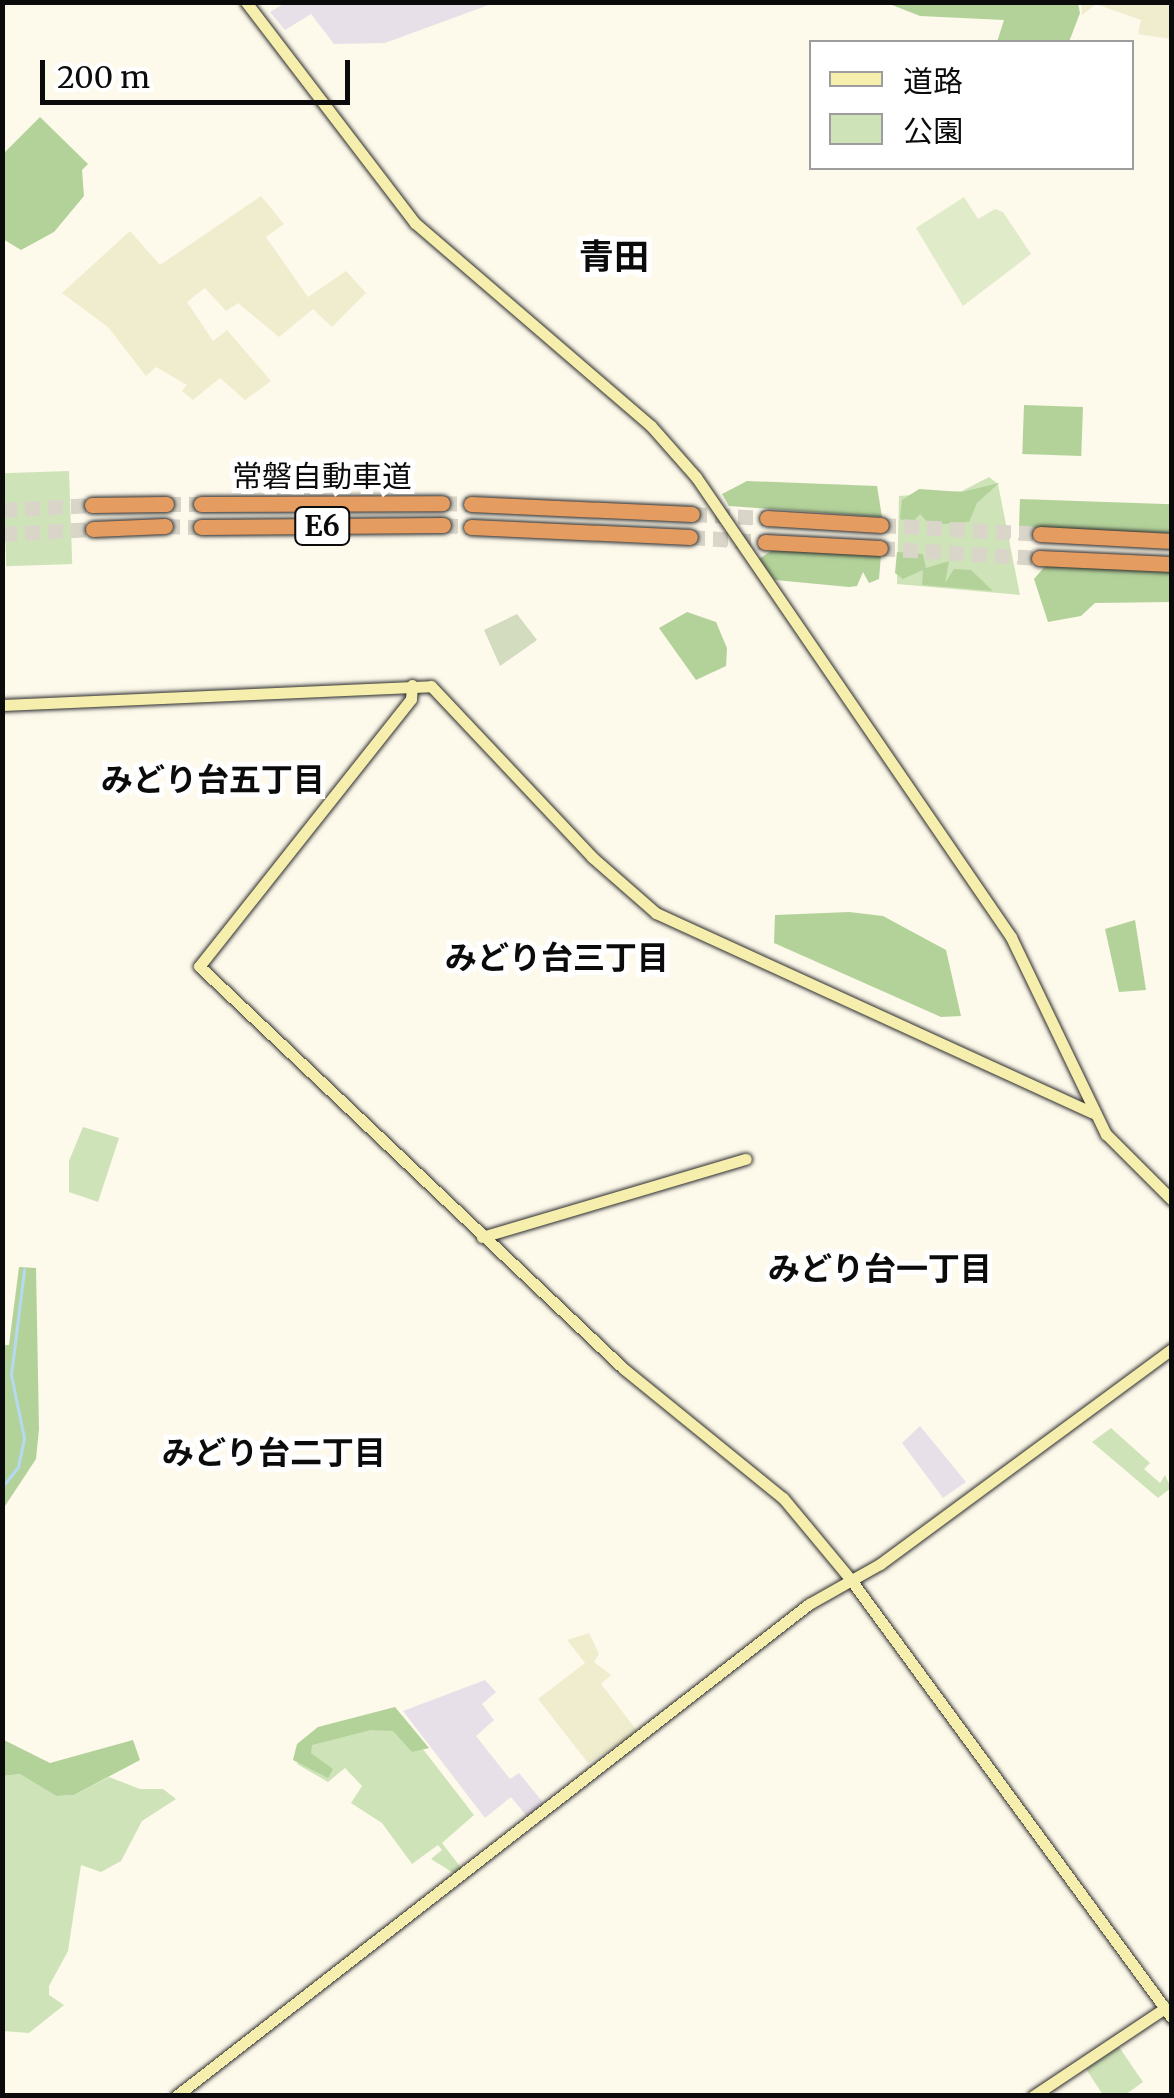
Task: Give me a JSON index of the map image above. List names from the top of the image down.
{
  "streets": {
    "highway": ["常磐自動車道", "E6"]
  },
  "districts": [
    "青田",
    "みどり台五丁目",
    "みどり台三丁目",
    "みどり台一丁目",
    "みどり台二丁目"
  ],
  "legend": ["道路", "公園"],
  "scale_bar": "200 m"
}
